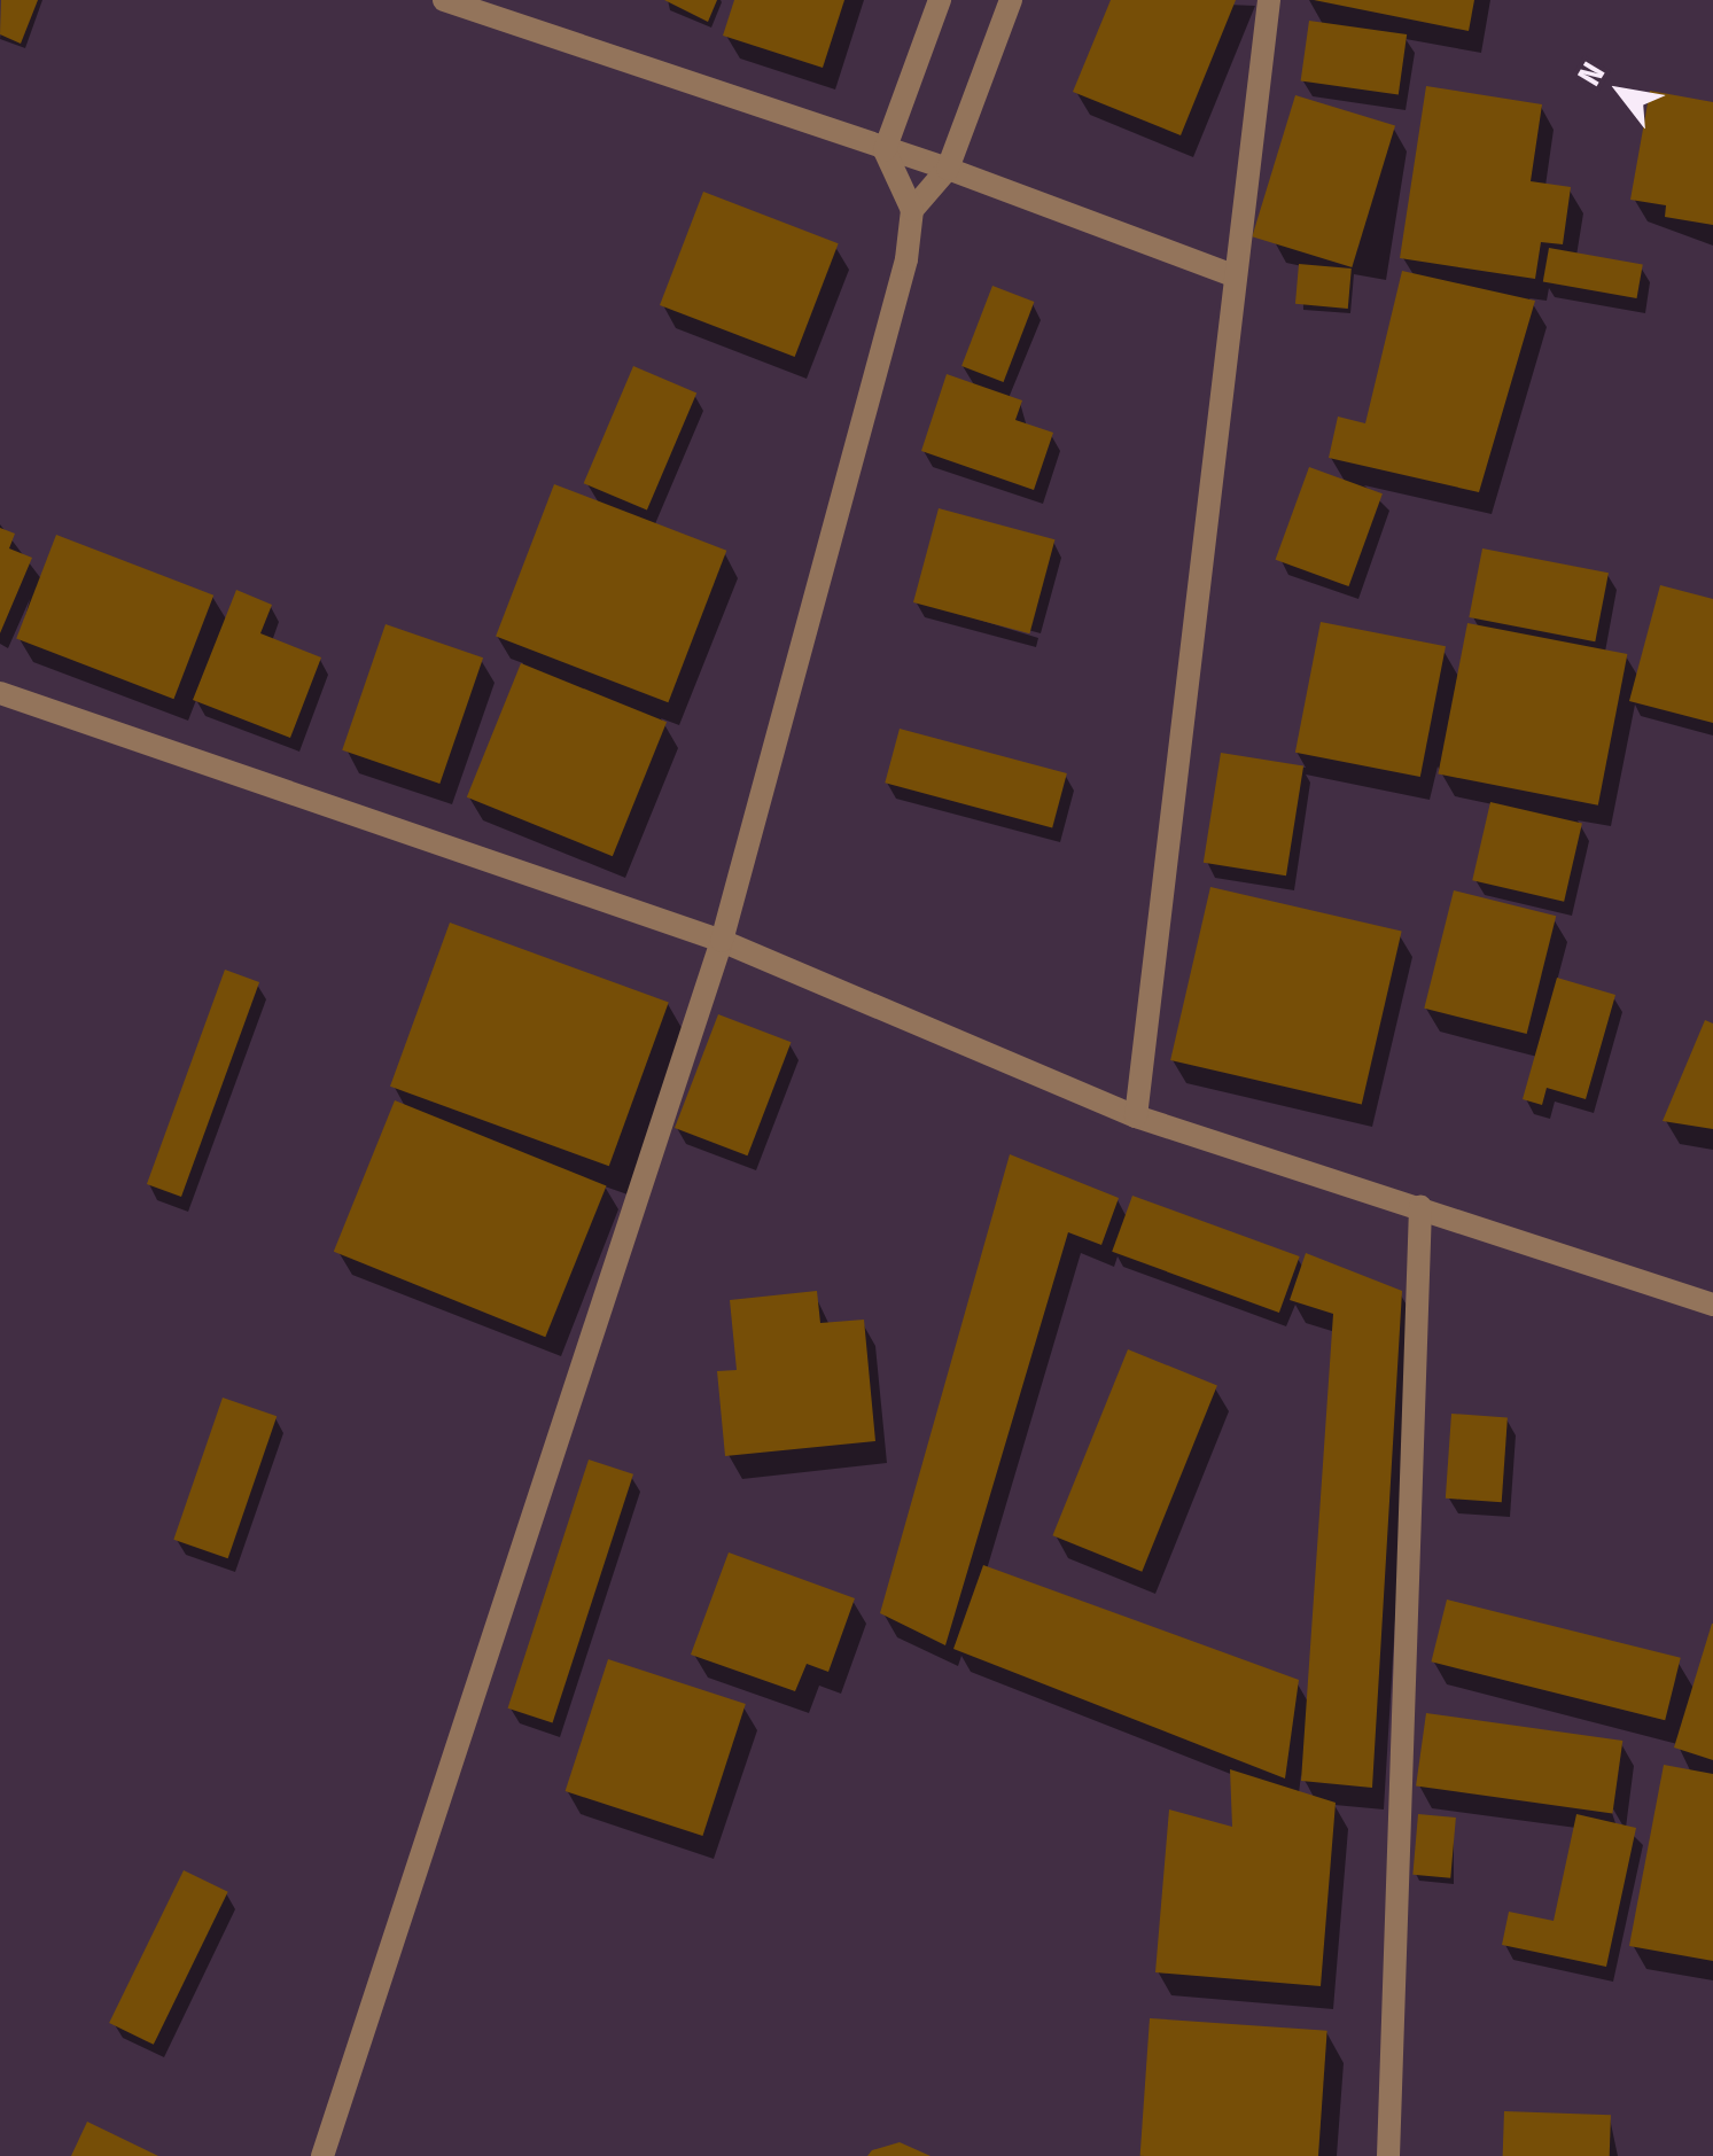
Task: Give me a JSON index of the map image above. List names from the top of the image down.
{
  "north": "top left"
}
